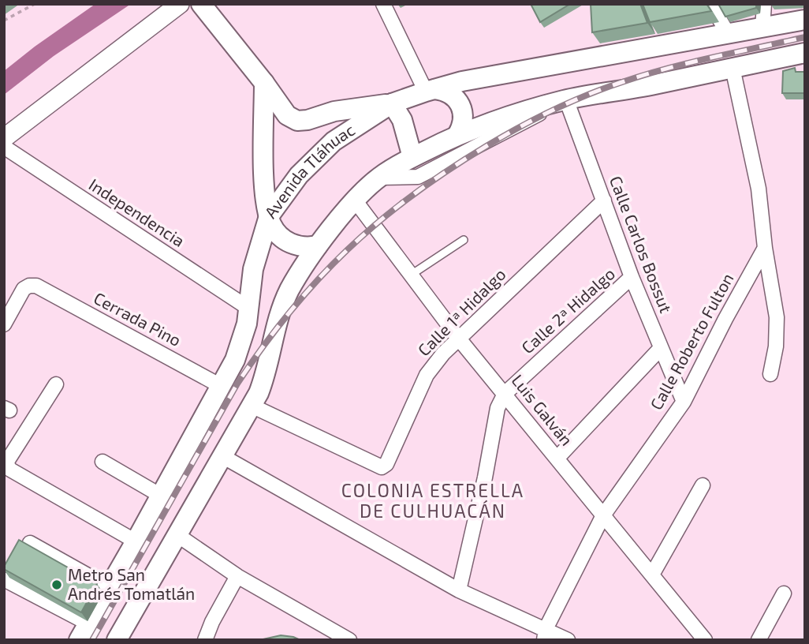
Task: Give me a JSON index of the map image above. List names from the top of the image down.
{
  "streets": {
    "main road": ["Avenida Tláhuac"],
    "street": [
      "Independencia",
      "Calle Carlos Bossut",
      "Calle 2ª Hidalgo",
      "Calle 1ª Hidalgo",
      "Cerrada Pino",
      "Calle Roberto Fulton",
      "Luis Galván"
    ]
  },
  "crossings": [
    ["Avenida Tláhuac", "Independencia"],
    ["Avenida Tláhuac", "Cerrada Pino"],
    ["Calle Carlos Bossut", "Calle 2ª Hidalgo"],
    ["Calle Carlos Bossut", "Calle 1ª Hidalgo"],
    ["Calle Carlos Bossut", "Calle Roberto Fulton"],
    ["Calle 2ª Hidalgo", "Luis Galván"],
    ["Calle 1ª Hidalgo", "Luis Galván"],
    ["Calle Roberto Fulton", "Luis Galván"]
  ],
  "districts": ["COLONIA ESTRELLA DE CULHUACÁN"],
  "places": ["Metro San Andrés Tomatlán"]
}
